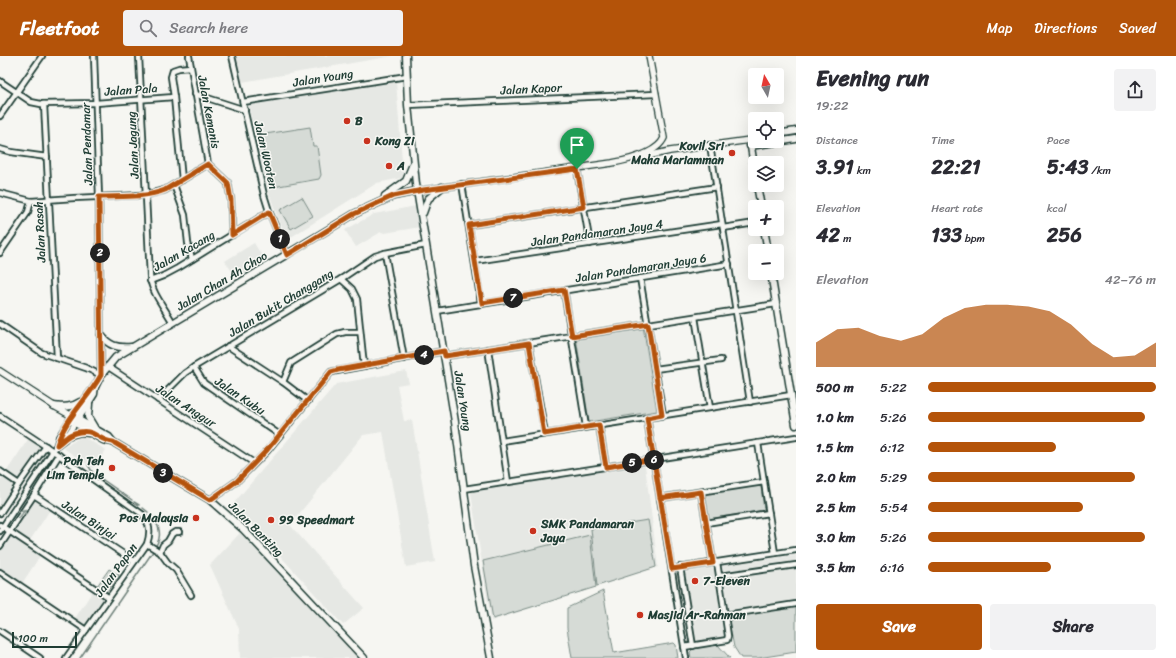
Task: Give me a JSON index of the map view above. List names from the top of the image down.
{
  "streets": {
    "main road": ["Jalan Young", "Jalan Chan Ah Choo", "Jalan Banting"],
    "street": [
      "Jalan Kapor",
      "Jalan Pala",
      "Jalan Kemanis",
      "Jalan Pendamar",
      "Jalan Jagung",
      "Jalan Wooten",
      "Jalan Rasah",
      "Jalan Pandamaran Jaya 4",
      "Jalan Kacang",
      "Jalan Pandamaran Jaya 6",
      "Jalan Bukit Changgang",
      "Jalan Kubu",
      "Jalan Anggur",
      "Jalan Binjai",
      "Jalan Papan"
    ]
  },
  "crossings": [
    ["Jalan Young", "Jalan Kapor"],
    ["Jalan Young", "Jalan Wooten"],
    ["Jalan Young", "Jalan Pandamaran Jaya 6"],
    ["Jalan Young", "Jalan Chan Ah Choo"],
    ["Jalan Young", "Jalan Bukit Changgang"],
    ["Jalan Pala", "Jalan Pendamar"],
    ["Jalan Pala", "Jalan Jagung"],
    ["Jalan Pala", "Jalan Rasah"],
    ["Jalan Kemanis", "Jalan Kacang"],
    ["Jalan Pendamar", "Jalan Chan Ah Choo"],
    ["Jalan Jagung", "Jalan Kacang"],
    ["Jalan Jagung", "Jalan Chan Ah Choo"],
    ["Jalan Wooten", "Jalan Kacang"],
    ["Jalan Wooten", "Jalan Chan Ah Choo"],
    ["Jalan Chan Ah Choo", "Jalan Anggur"],
    ["Jalan Bukit Changgang", "Jalan Kubu"],
    ["Jalan Bukit Changgang", "Jalan Anggur"],
    ["Jalan Binjai", "Jalan Papan"]
  ],
  "places": [
    "B",
    "Kong Zi",
    "Kovil Sri Maha Mariamman",
    "A",
    "Poh Teh Lim Temple",
    "Pos Malaysia",
    "99 Speedmart",
    "SMK Pandamaran Jaya",
    "7-Eleven",
    "Masjid Ar-Rahman"
  ],
  "scale_bar": "100 m",
  "north": "top",
  "page": {
    "header": "Fleetfoot",
    "search": "Search here",
    "nav": ["Map", "Directions", "Saved"],
    "heading": ["Evening run", "19:22"],
    "map_buttons": ["+", "−"],
    "stats": [
      ["Distance", "3.91 km"],
      ["Time", "22:21"],
      ["Pace", "5:43 /km"],
      ["Elevation", "42 m"],
      ["Heart rate", "133 bpm"],
      ["kcal", "256"]
    ],
    "pins": [
      "1",
      "2",
      "7",
      "4",
      "6",
      "5",
      "3"
    ],
    "chart": ["Elevation", "42–76 m"],
    "list": [
      {
        "name": "500 m",
        "note": "5:22"
      },
      {
        "name": "1.0 km",
        "note": "5:26"
      },
      {
        "name": "1.5 km",
        "note": "6:12"
      },
      {
        "name": "2.0 km",
        "note": "5:29"
      },
      {
        "name": "2.5 km",
        "note": "5:54"
      },
      {
        "name": "3.0 km",
        "note": "5:26"
      },
      {
        "name": "3.5 km",
        "note": "6:16"
      }
    ],
    "buttons": ["Save", "Share"],
    "scale": "100 m"
  }
}
